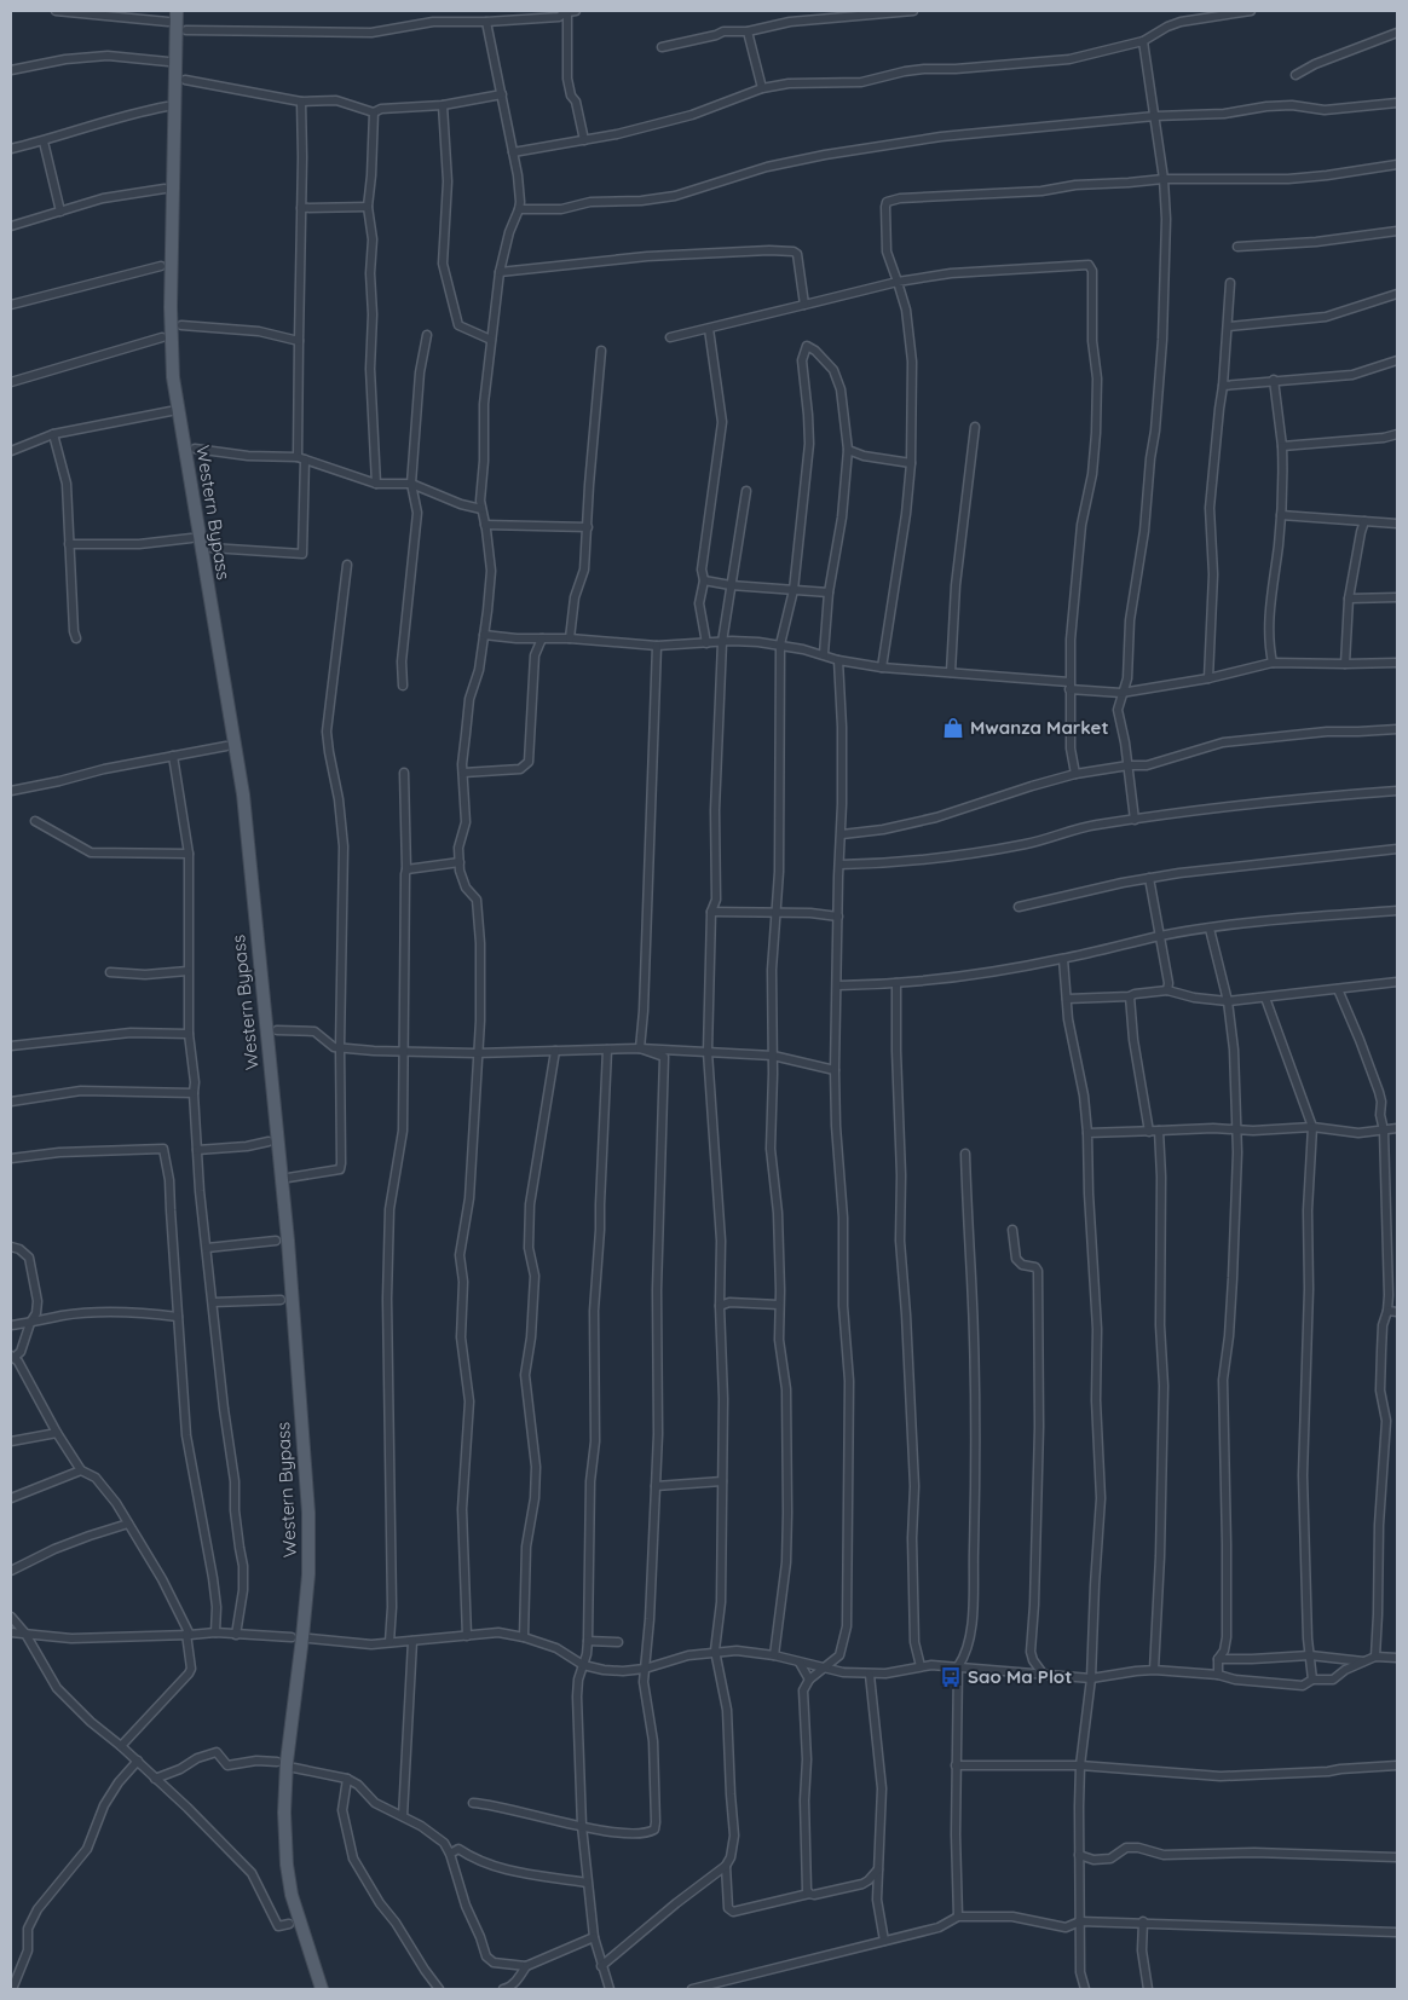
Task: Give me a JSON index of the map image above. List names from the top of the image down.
{
  "streets": {
    "main road": ["Western Bypass"]
  },
  "places": {
    "shop": ["Mwanza Market"],
    "bus stop": ["Sao Ma Plot"]
  }
}
